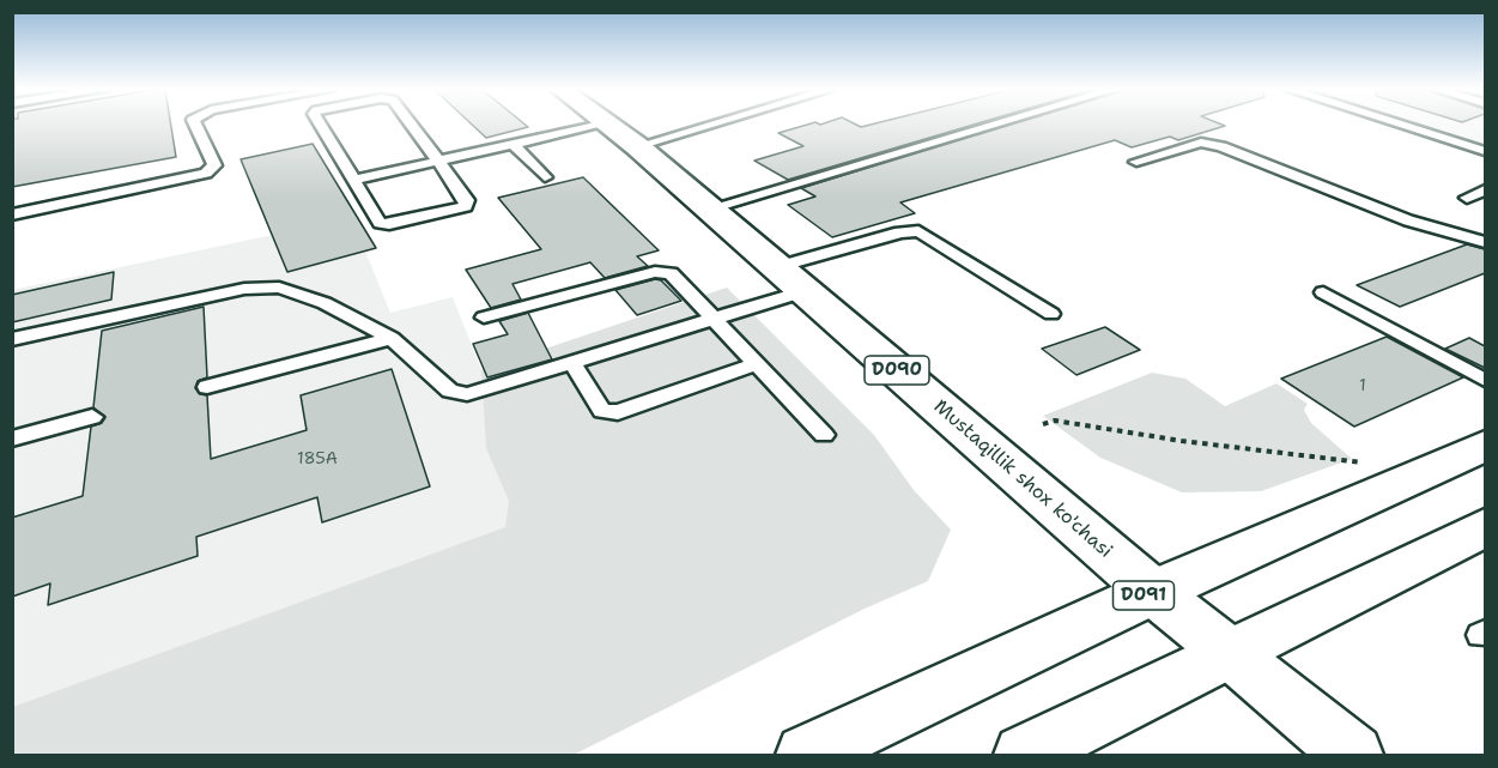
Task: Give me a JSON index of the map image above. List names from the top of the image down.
{
  "streets": {
    "main road": ["D090", "Mustaqillik shox ko'chasi", "D091"]
  },
  "crossings": [
    ["Mustaqillik shox ko'chasi", "D091"]
  ],
  "house_numbers": ["1", "185A"]
}
